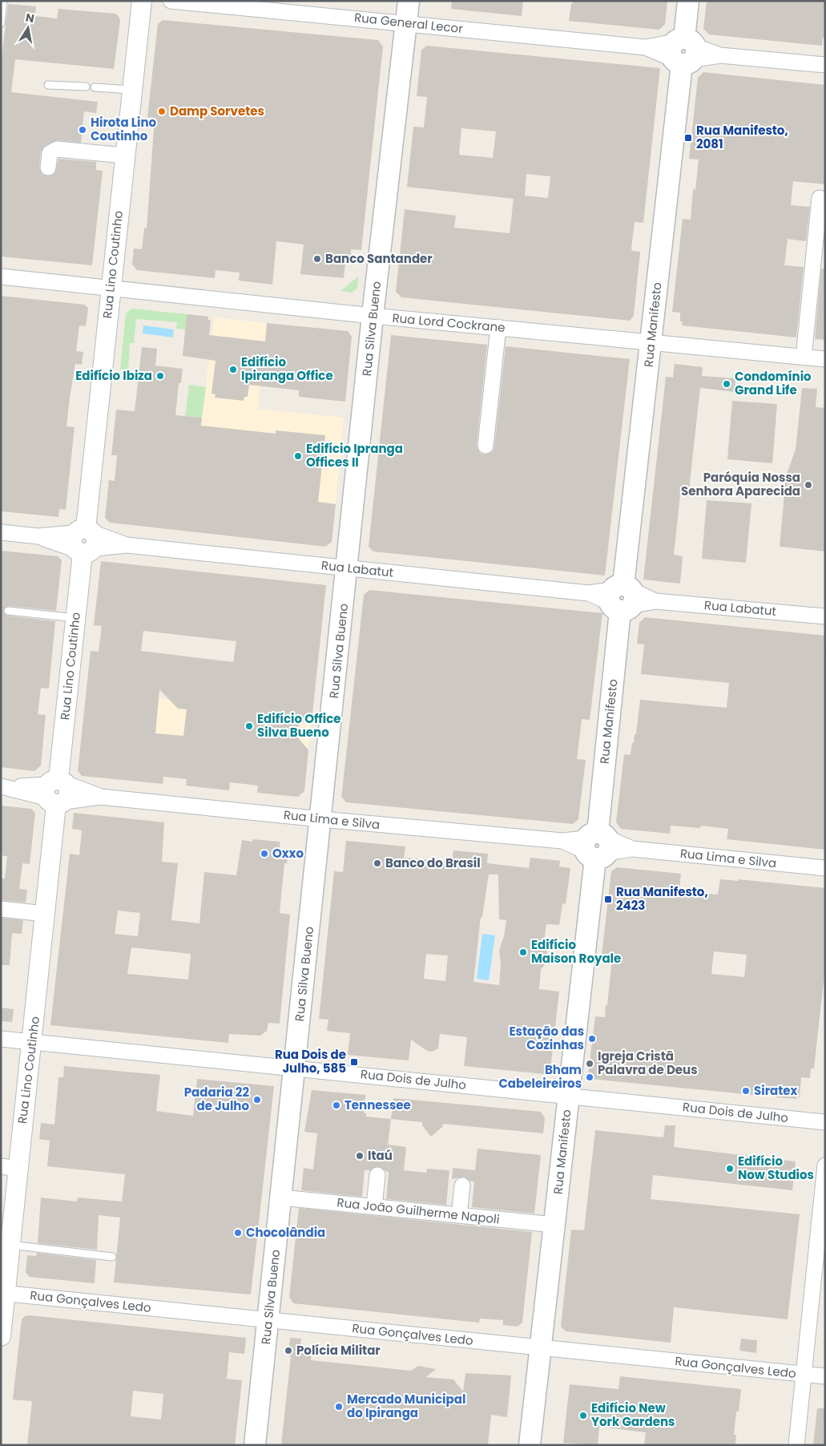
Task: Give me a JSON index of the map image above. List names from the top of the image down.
{
  "streets": {
    "main road": ["Rua Manifesto", "Rua Silva Bueno"],
    "street": [
      "Rua General Lecor",
      "Rua Lino Coutinho",
      "Rua Lord Cockrane",
      "Rua Labatut",
      "Rua Lima e Silva",
      "Rua Dois de Julho",
      "Rua João Guilherme Napoli",
      "Rua Gonçalves Ledo"
    ]
  },
  "crossings": [
    ["Rua General Lecor", "Rua Manifesto"],
    ["Rua General Lecor", "Rua Silva Bueno"],
    ["Rua Lino Coutinho", "Rua Lord Cockrane"],
    ["Rua Lino Coutinho", "Rua Labatut"],
    ["Rua Lino Coutinho", "Rua Lima e Silva"],
    ["Rua Lino Coutinho", "Rua Dois de Julho"],
    ["Rua Lino Coutinho", "Rua Gonçalves Ledo"],
    ["Rua Lord Cockrane", "Rua Manifesto"],
    ["Rua Lord Cockrane", "Rua Silva Bueno"],
    ["Rua Manifesto", "Rua Labatut"],
    ["Rua Manifesto", "Rua Lima e Silva"],
    ["Rua Manifesto", "Rua Dois de Julho"],
    ["Rua Manifesto", "Rua João Guilherme Napoli"],
    ["Rua Manifesto", "Rua Gonçalves Ledo"],
    ["Rua Silva Bueno", "Rua Labatut"],
    ["Rua Silva Bueno", "Rua Lima e Silva"],
    ["Rua Silva Bueno", "Rua Dois de Julho"],
    ["Rua Silva Bueno", "Rua João Guilherme Napoli"],
    ["Rua Silva Bueno", "Rua Gonçalves Ledo"]
  ],
  "places": {
    "other": [
      "Damp Sorvetes",
      "Hirota Lino Coutinho",
      "Banco Santander",
      "Edifício Ipiranga Office",
      "Edifício Ibiza",
      "Condomínio Grand Life",
      "Edifício Ipranga Offices II",
      "Paróquia Nossa Senhora Aparecida",
      "Edifício Office Silva Bueno",
      "Oxxo",
      "Banco do Brasil",
      "Edifício Maison Royale",
      "Estação das Cozinhas",
      "Igreja Cristã Palavra de Deus",
      "Bham Cabeleireiros",
      "Siratex",
      "Padaria 22 de Julho",
      "Tennessee",
      "Itaú",
      "Edifício Now Studios",
      "Chocolândia",
      "Polícia Militar",
      "Mercado Municipal do Ipiranga",
      "Edifício New York Gardens"
    ],
    "transit": ["Rua Manifesto, 2081", "Rua Manifesto, 2423", "Rua Dois de Julho, 585"]
  },
  "north": "top"
}
